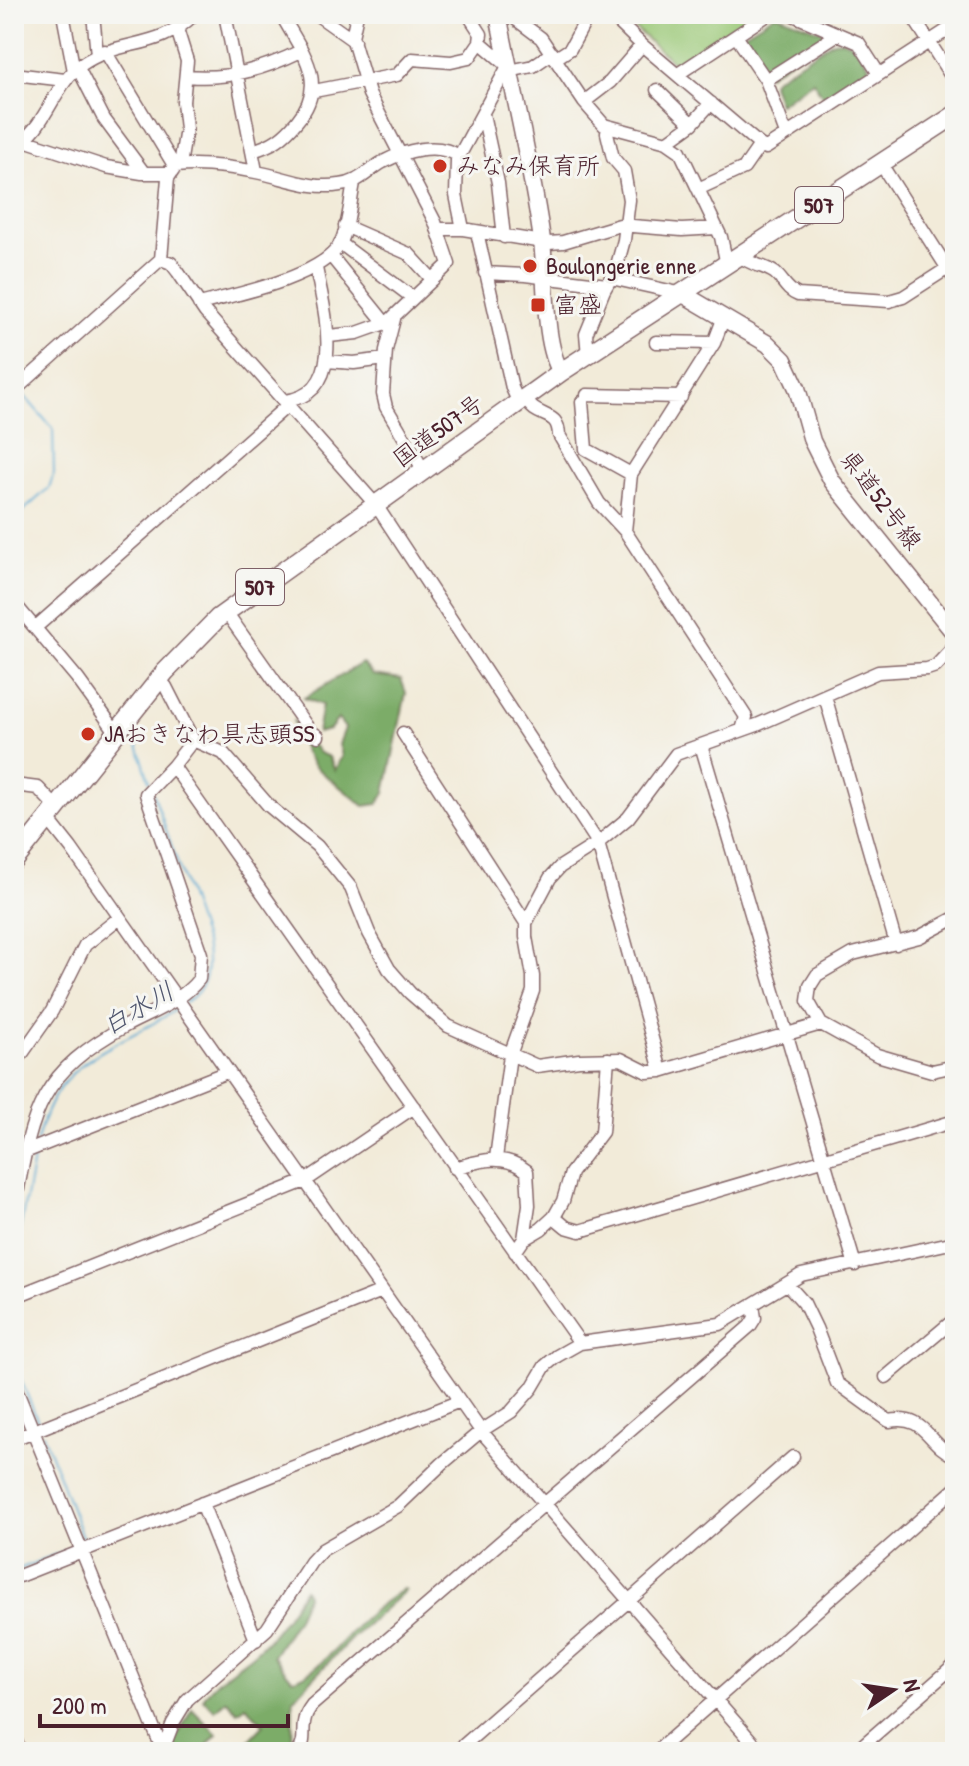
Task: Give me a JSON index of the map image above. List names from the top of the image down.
{
  "streets": {
    "highway": ["507", "国道507号"],
    "main road": ["県道52号線"]
  },
  "crossings": [
    ["国道507号", "県道52号線"]
  ],
  "water": ["白水川"],
  "places": {
    "other": ["みなみ保育所", "Boulqngerie enne", "JAおきなわ具志頭SS"],
    "transit": ["富盛"]
  },
  "scale_bar": "200 m",
  "north": "right"
}
